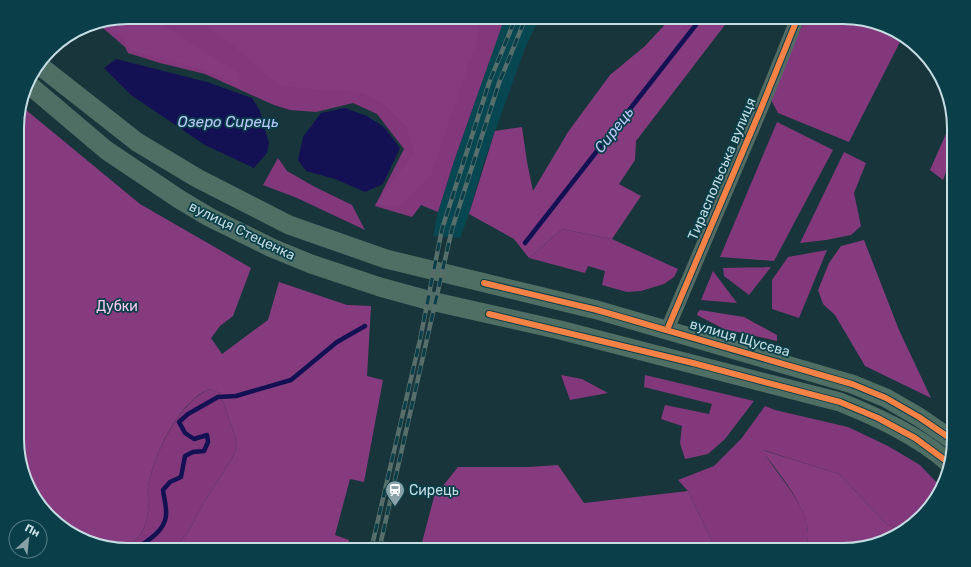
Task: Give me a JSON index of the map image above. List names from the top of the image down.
{
  "streets": {
    "main road": ["вулиця Стеценка", "вулиця Щусєва"],
    "street": ["Тираспольська вулиця"]
  },
  "crossings": [
    ["Тираспольська вулиця", "вулиця Щусєва"],
    ["вулиця Стеценка", "вулиця Щусєва"]
  ],
  "water": ["Озеро Сирець", "Сирець"],
  "parks": ["Дубки"],
  "places": {
    "station": ["Сирець"]
  },
  "north": "top right"
}
